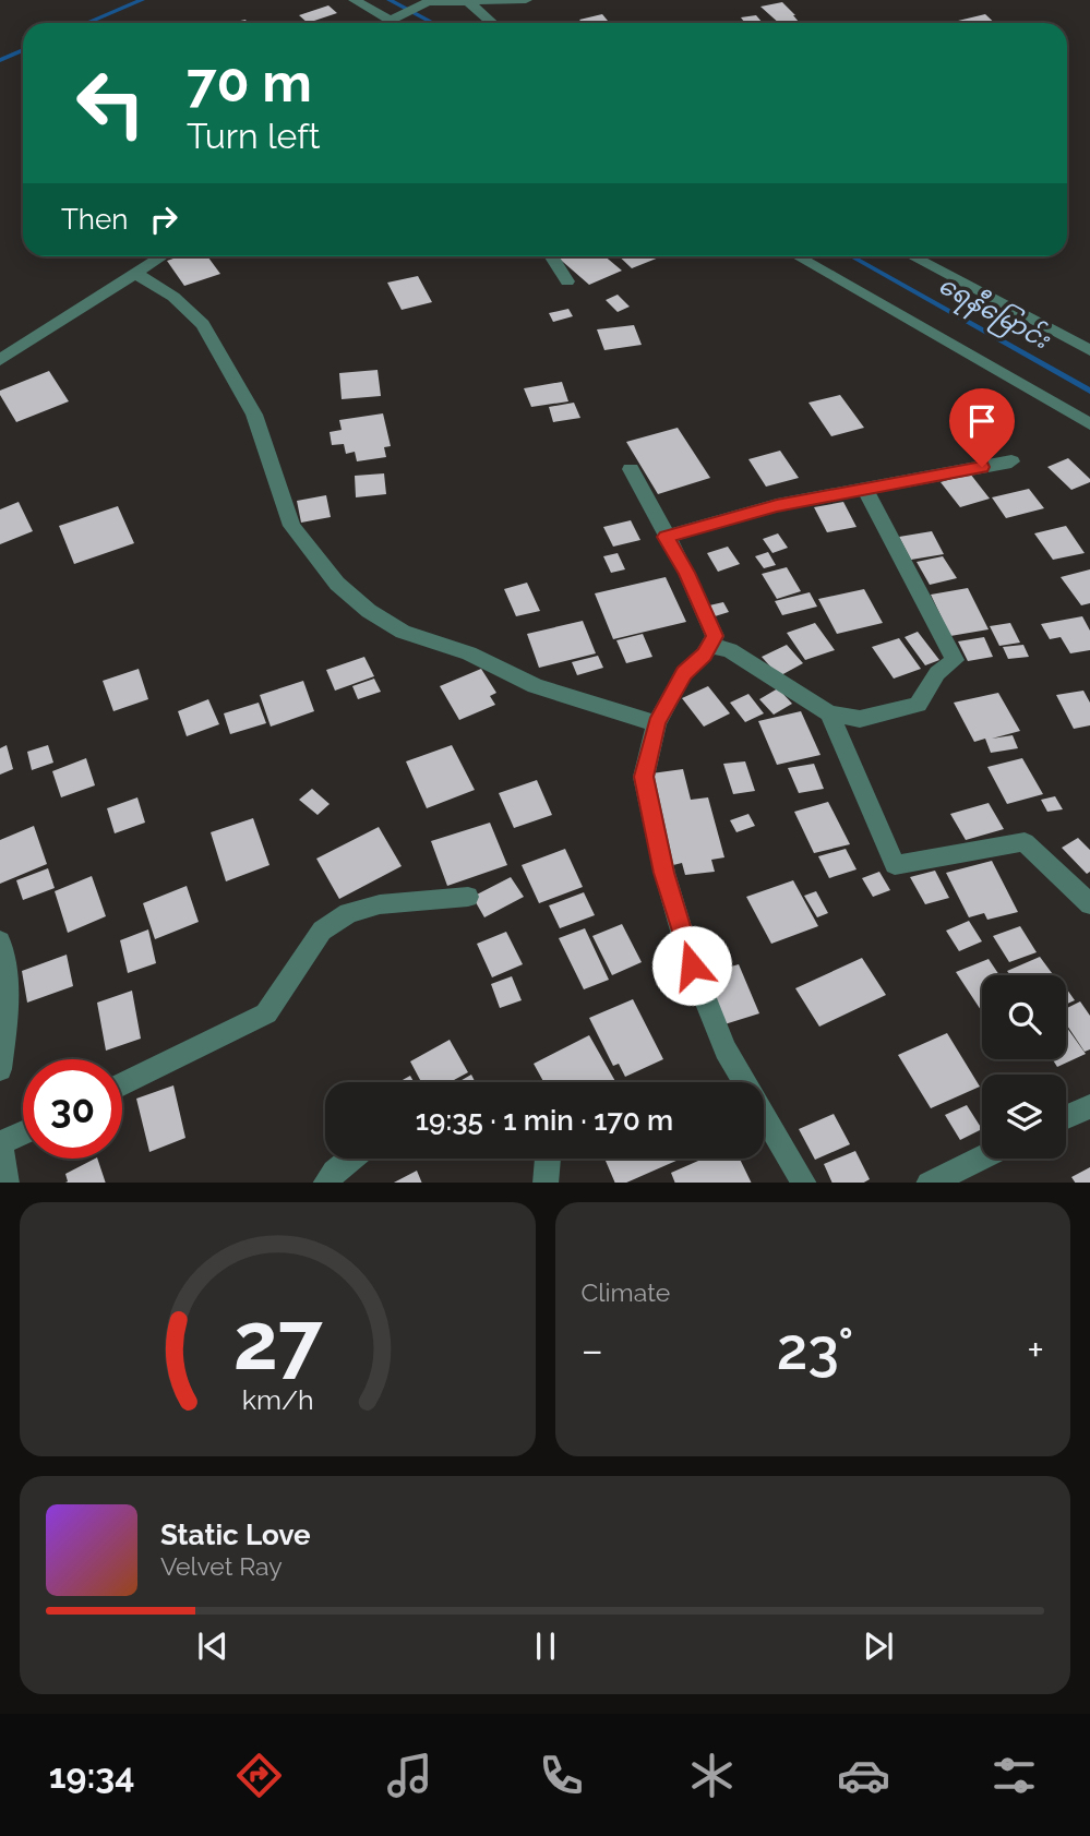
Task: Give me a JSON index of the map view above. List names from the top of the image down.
{
  "water": ["ရေနီမြောင်း"],
  "page": {
    "turn": ["70 m", "Turn left"],
    "then": "Then",
    "limit": "30",
    "trip": "19:35 · 1 min · 170 m",
    "tile": "Climate",
    "heat": ["−", "23°", "+"],
    "song": ["Static Love", "Velvet Ray"],
    "tabs": "19:34",
    "gauge": ["27", "km/h"]
  }
}
